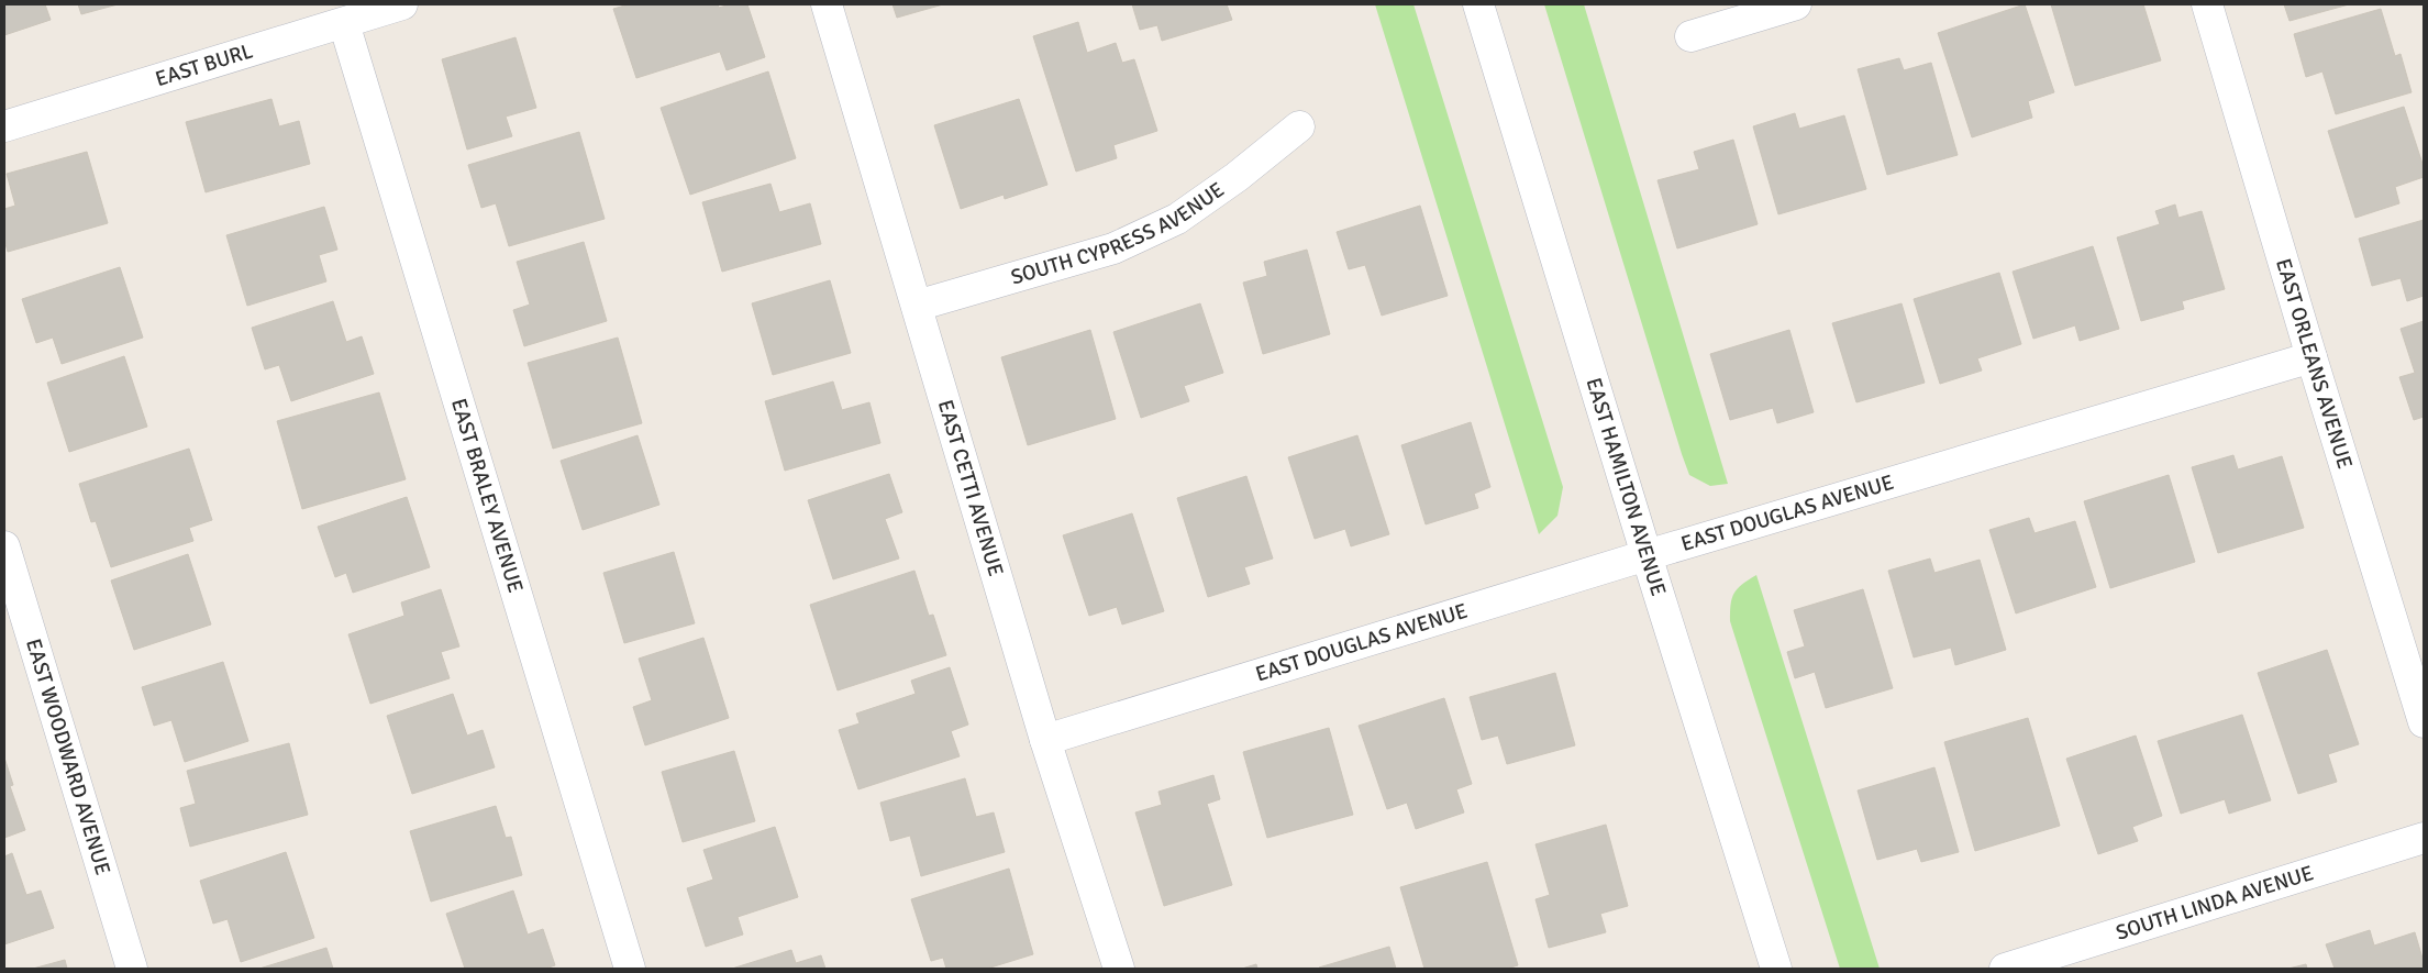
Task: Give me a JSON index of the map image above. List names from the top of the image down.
{
  "streets": {
    "street": [
      "EAST BURL",
      "SOUTH CYPRESS AVENUE",
      "EAST ORLEANS AVENUE",
      "EAST CETTI AVENUE",
      "EAST HAMILTON AVENUE",
      "EAST BRALEY AVENUE",
      "EAST DOUGLAS AVENUE",
      "EAST WOODWARD AVENUE",
      "SOUTH LINDA AVENUE"
    ]
  },
  "crossings": [
    ["EAST BURL", "EAST BRALEY AVENUE"],
    ["SOUTH CYPRESS AVENUE", "EAST CETTI AVENUE"],
    ["EAST ORLEANS AVENUE", "EAST DOUGLAS AVENUE"],
    ["EAST CETTI AVENUE", "EAST DOUGLAS AVENUE"],
    ["EAST HAMILTON AVENUE", "EAST DOUGLAS AVENUE"]
  ]
}
